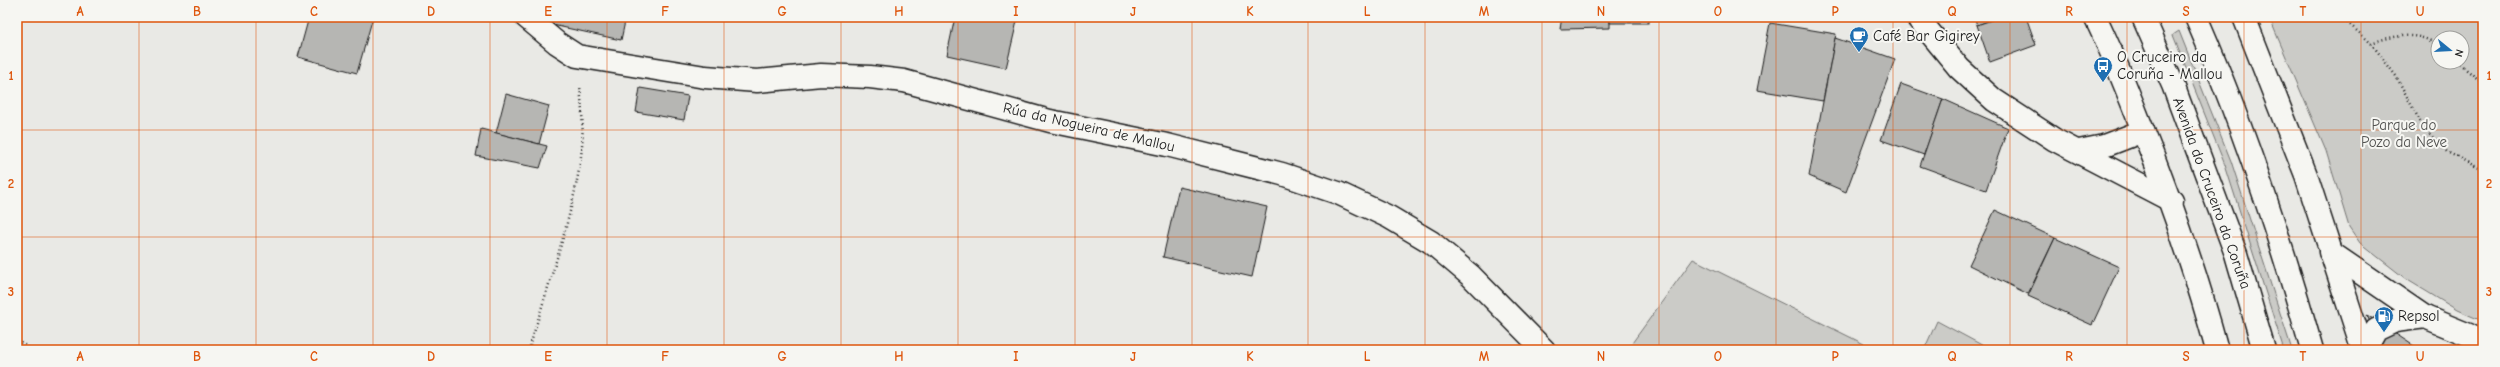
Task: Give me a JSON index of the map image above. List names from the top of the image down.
{
  "streets": {
    "street": ["Rúa da Nogueira de Mallou", "Avenida do Cruceiro da Coruña"]
  },
  "parks": ["Parque do Pozo da Neve"],
  "places": {
    "cafe": ["Café Bar Gigirey"],
    "bus stop": ["O Cruceiro da Coruña - Mallou"],
    "fuel station": ["Repsol"]
  },
  "north": "right",
  "grid": {
    "columns": [
      "A",
      "B",
      "C",
      "D",
      "E",
      "F",
      "G",
      "H",
      "I",
      "J",
      "K",
      "L",
      "M",
      "N",
      "O",
      "P",
      "Q",
      "R",
      "S",
      "T",
      "U"
    ],
    "rows": ["1", "2", "3"]
  }
}
